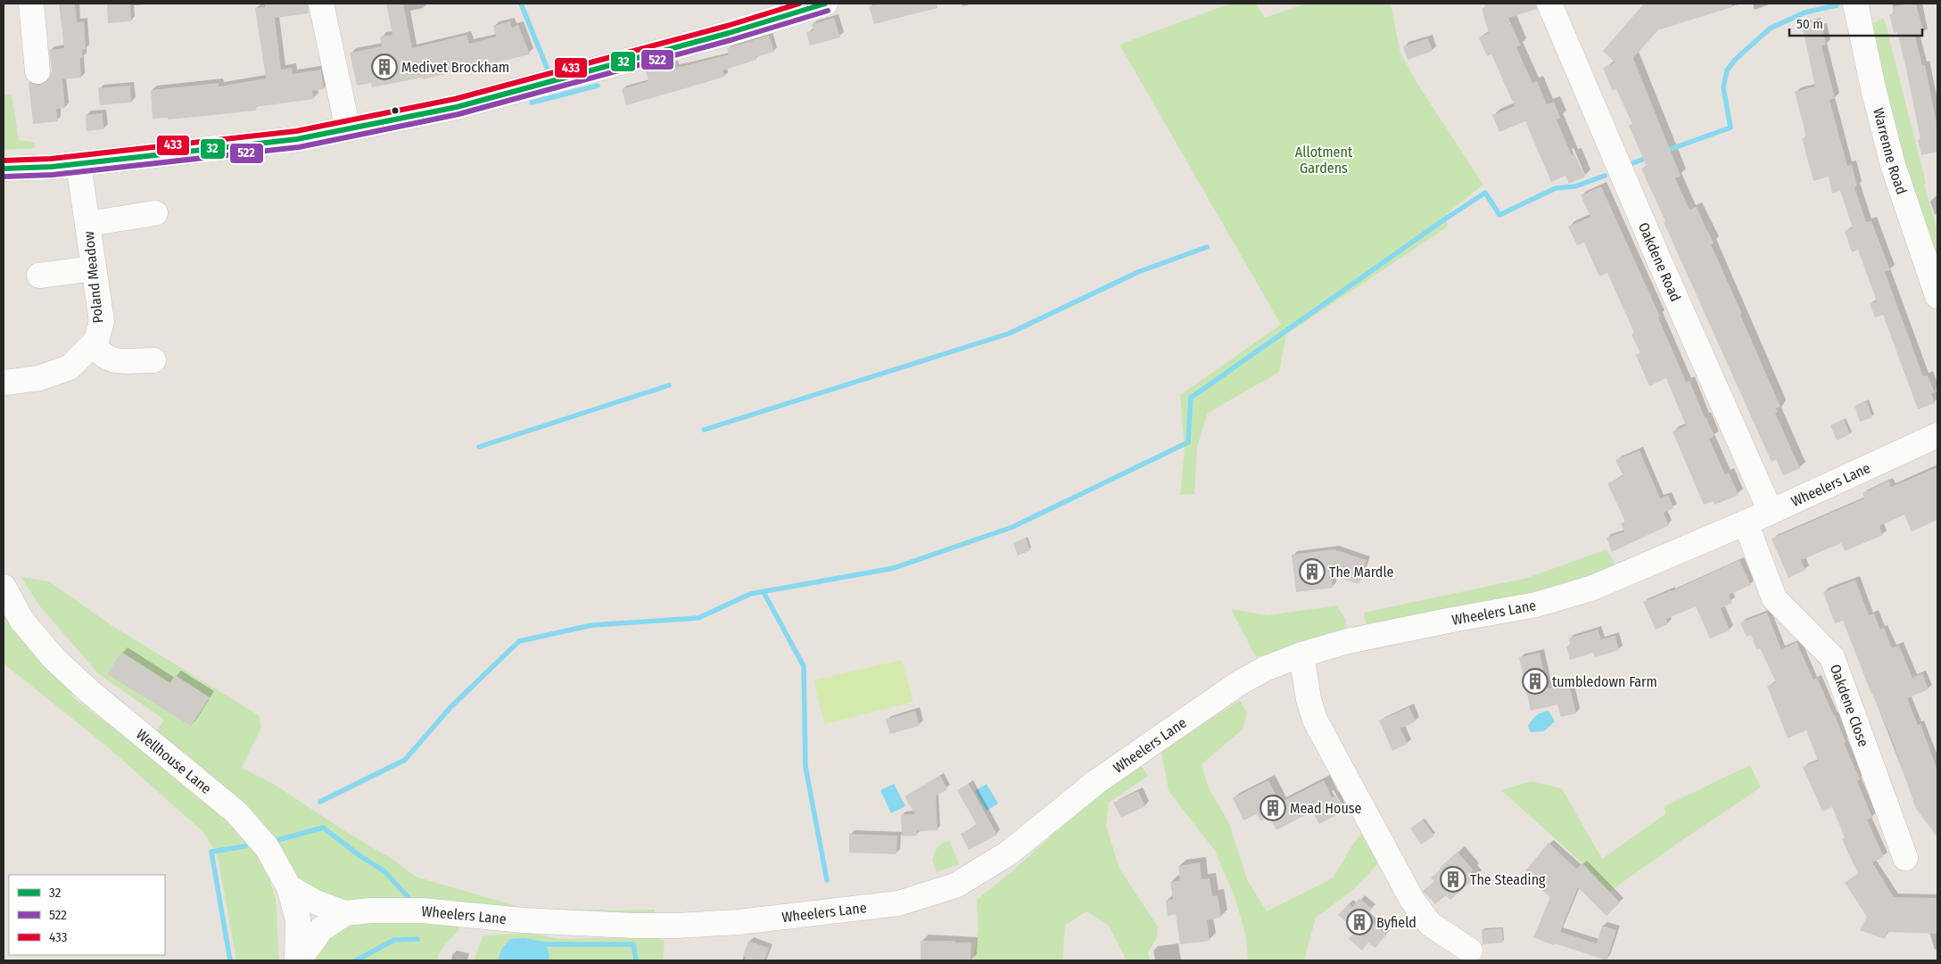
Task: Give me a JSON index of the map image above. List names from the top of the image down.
{
  "streets": {
    "street": [
      "Warrenne Road",
      "Oakdene Road",
      "Poland Meadow",
      "Wheelers Lane",
      "Oakdene Close",
      "Wellhouse Lane"
    ]
  },
  "crossings": [
    ["Oakdene Road", "Wheelers Lane"],
    ["Wheelers Lane", "Oakdene Close"],
    ["Wheelers Lane", "Wellhouse Lane"]
  ],
  "parks": ["Allotment Gardens"],
  "places": {
    "building": [
      "Medivet Brockham",
      "The Mardle",
      "tumbledown Farm",
      "Mead House",
      "The Steading",
      "Byfield"
    ]
  },
  "lines": ["transit line 32", "transit line 433", "transit line 522"],
  "legend": ["32", "522", "433"],
  "scale_bar": "50 m"
}
